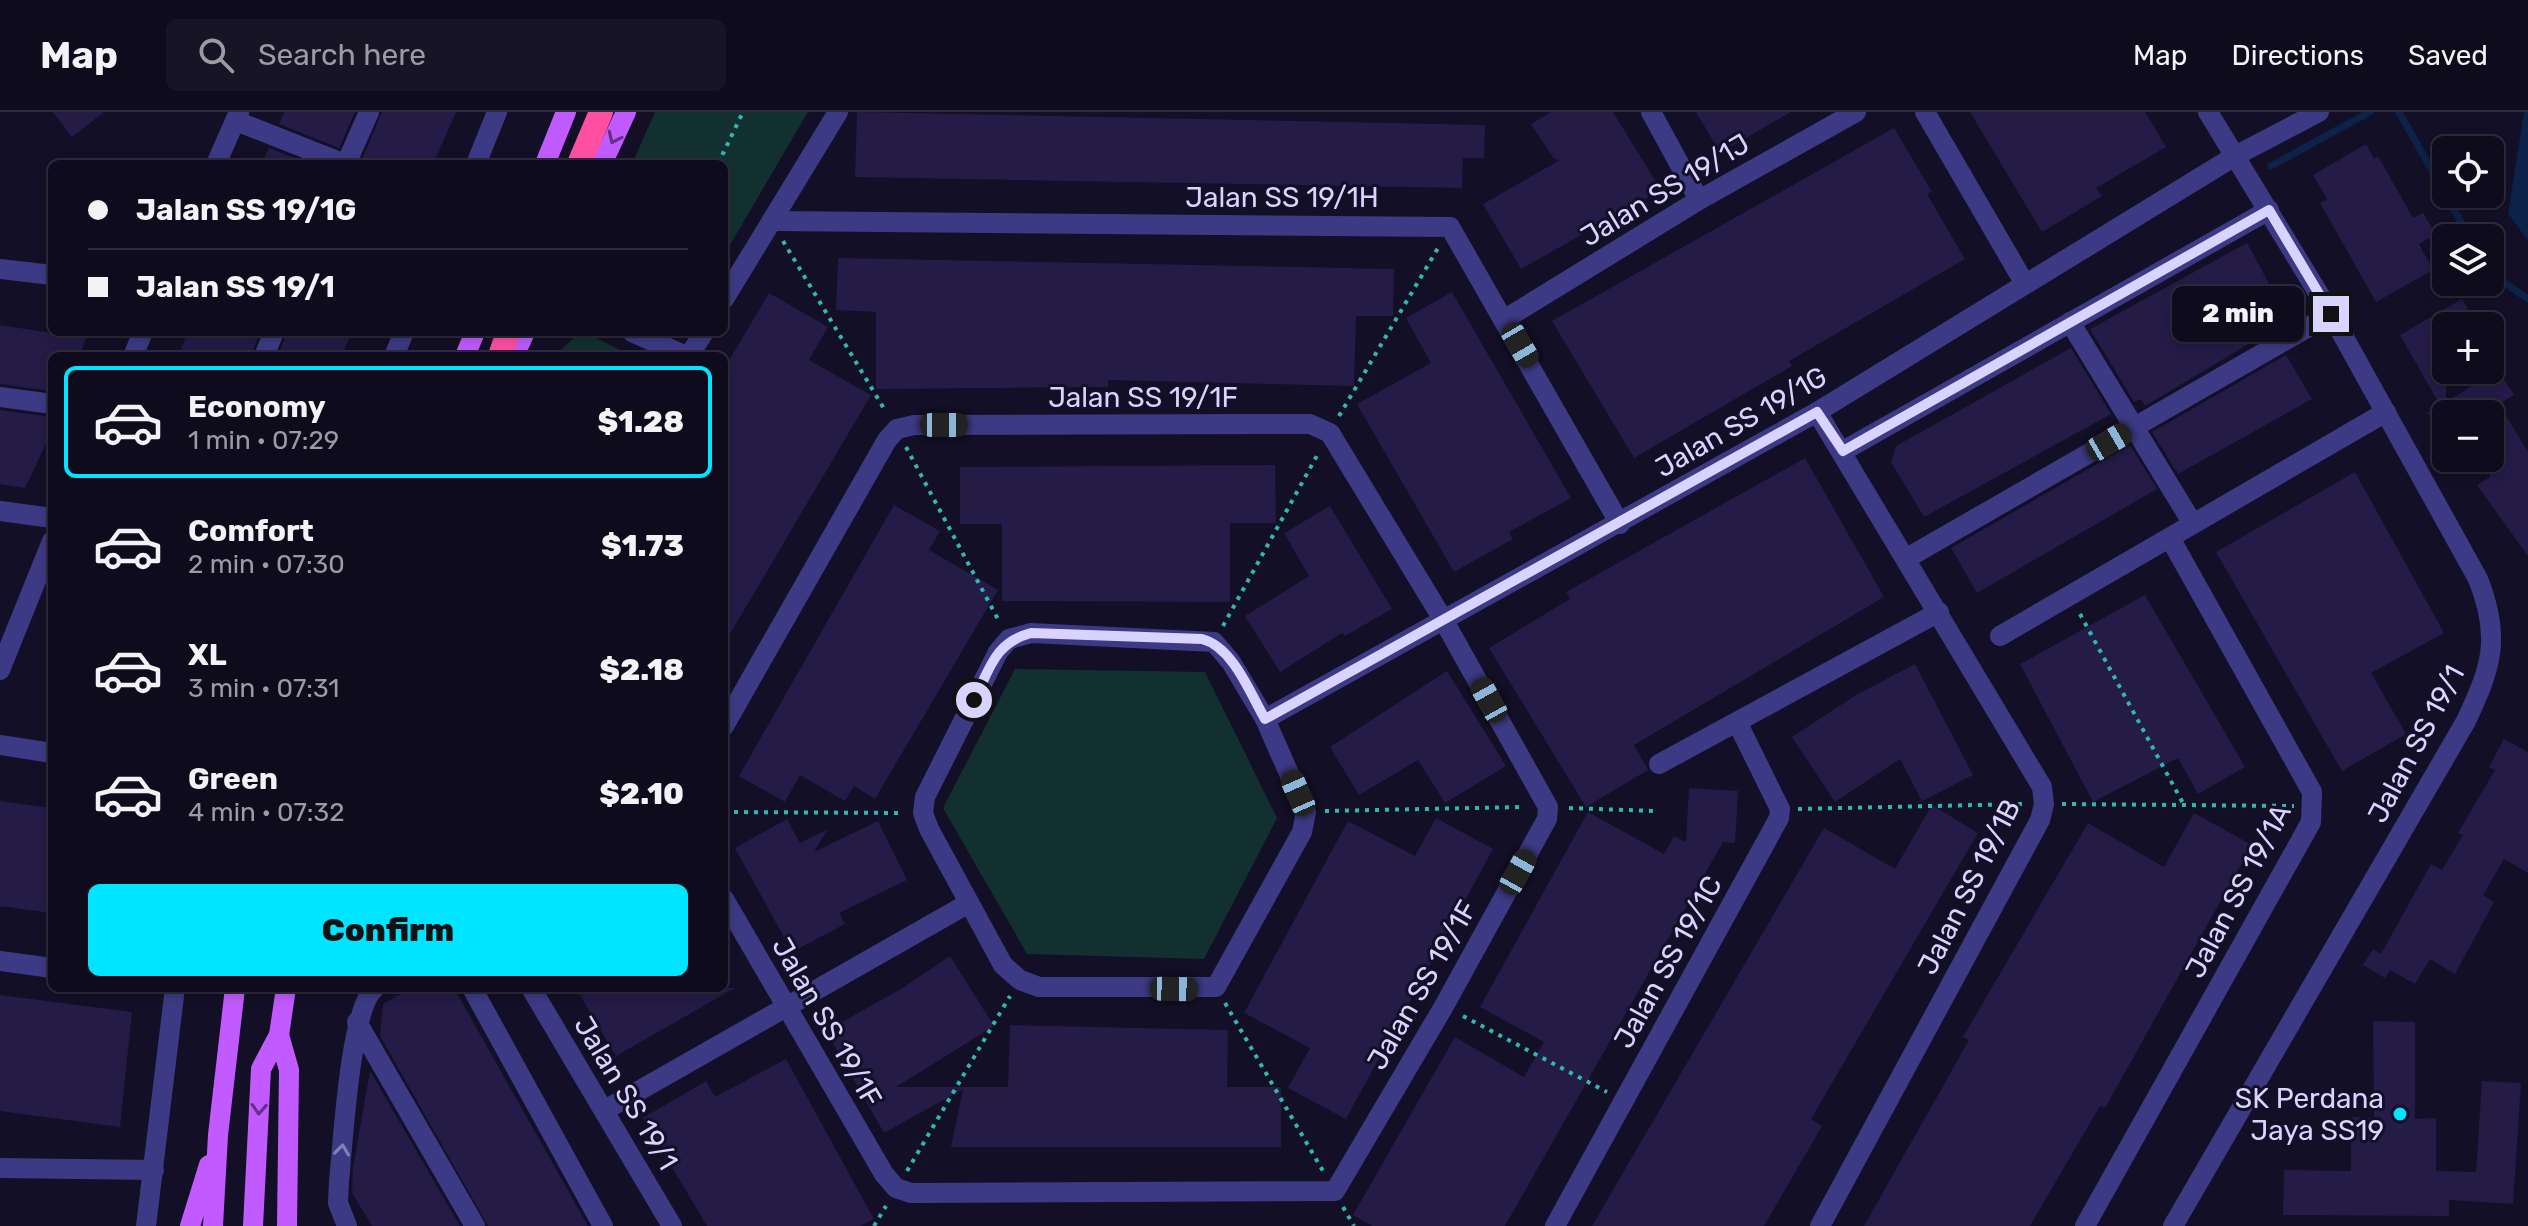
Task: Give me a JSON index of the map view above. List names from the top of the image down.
{
  "streets": {
    "street": [
      "Jalan SS 19/1J",
      "Jalan SS 19/1H",
      "Jalan SS 19/1F",
      "Jalan SS 19/1G",
      "Jalan SS 19/1",
      "Jalan SS 19/1B",
      "Jalan SS 19/1A",
      "Jalan SS 19/1C"
    ]
  },
  "crossings": [
    ["Jalan SS 19/1J", "Jalan SS 19/1H"],
    ["Jalan SS 19/1H", "Jalan SS 19/1G"],
    ["Jalan SS 19/1F", "Jalan SS 19/1G"],
    ["Jalan SS 19/1G", "Jalan SS 19/1"],
    ["Jalan SS 19/1G", "Jalan SS 19/1B"]
  ],
  "places": ["SK Perdana Jaya SS19"],
  "page": {
    "header": "Map",
    "search": "Search here",
    "nav": ["Map", "Directions", "Saved"],
    "map_buttons": ["+", "−"],
    "banner": ["Jalan SS 19/1G", "Jalan SS 19/1"],
    "bubble": "2 min",
    "list": [
      {
        "name": "Economy",
        "note": "1 min · 07:29",
        "value": "$1.28"
      },
      {
        "name": "Comfort",
        "note": "2 min · 07:30",
        "value": "$1.73"
      },
      {
        "name": "XL",
        "note": "3 min · 07:31",
        "value": "$2.18"
      },
      {
        "name": "Green",
        "note": "4 min · 07:32",
        "value": "$2.10"
      }
    ],
    "buttons": "Confirm"
  }
}
